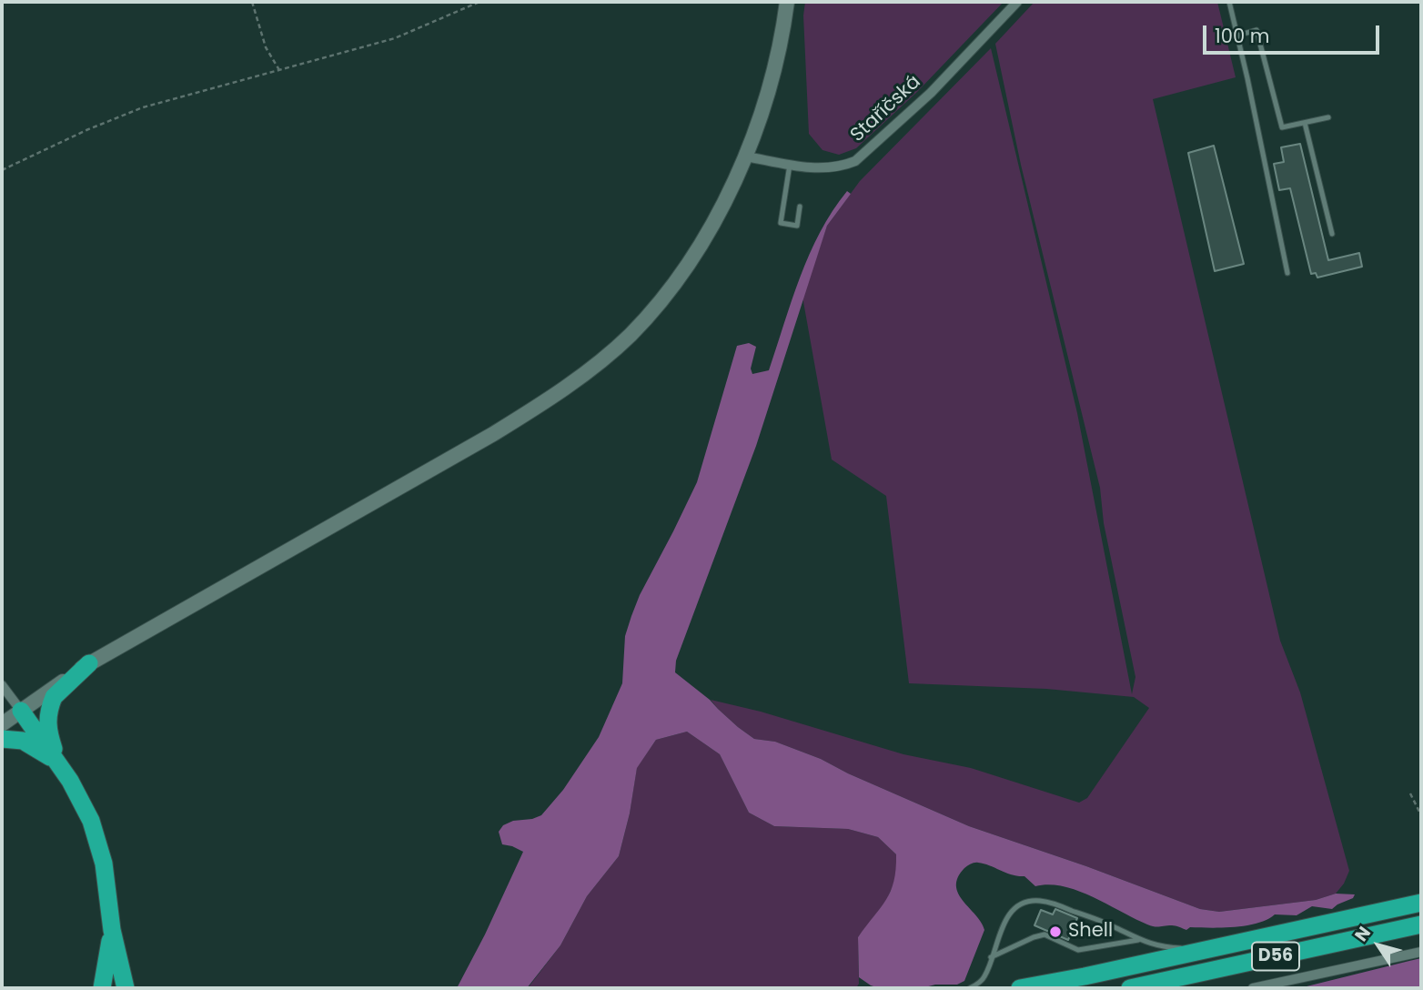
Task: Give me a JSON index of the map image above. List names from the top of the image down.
{
  "streets": {
    "highway": ["D56"],
    "street": ["Staříčská"]
  },
  "places": ["Shell"],
  "scale_bar": "100 m",
  "north": "top left"
}
